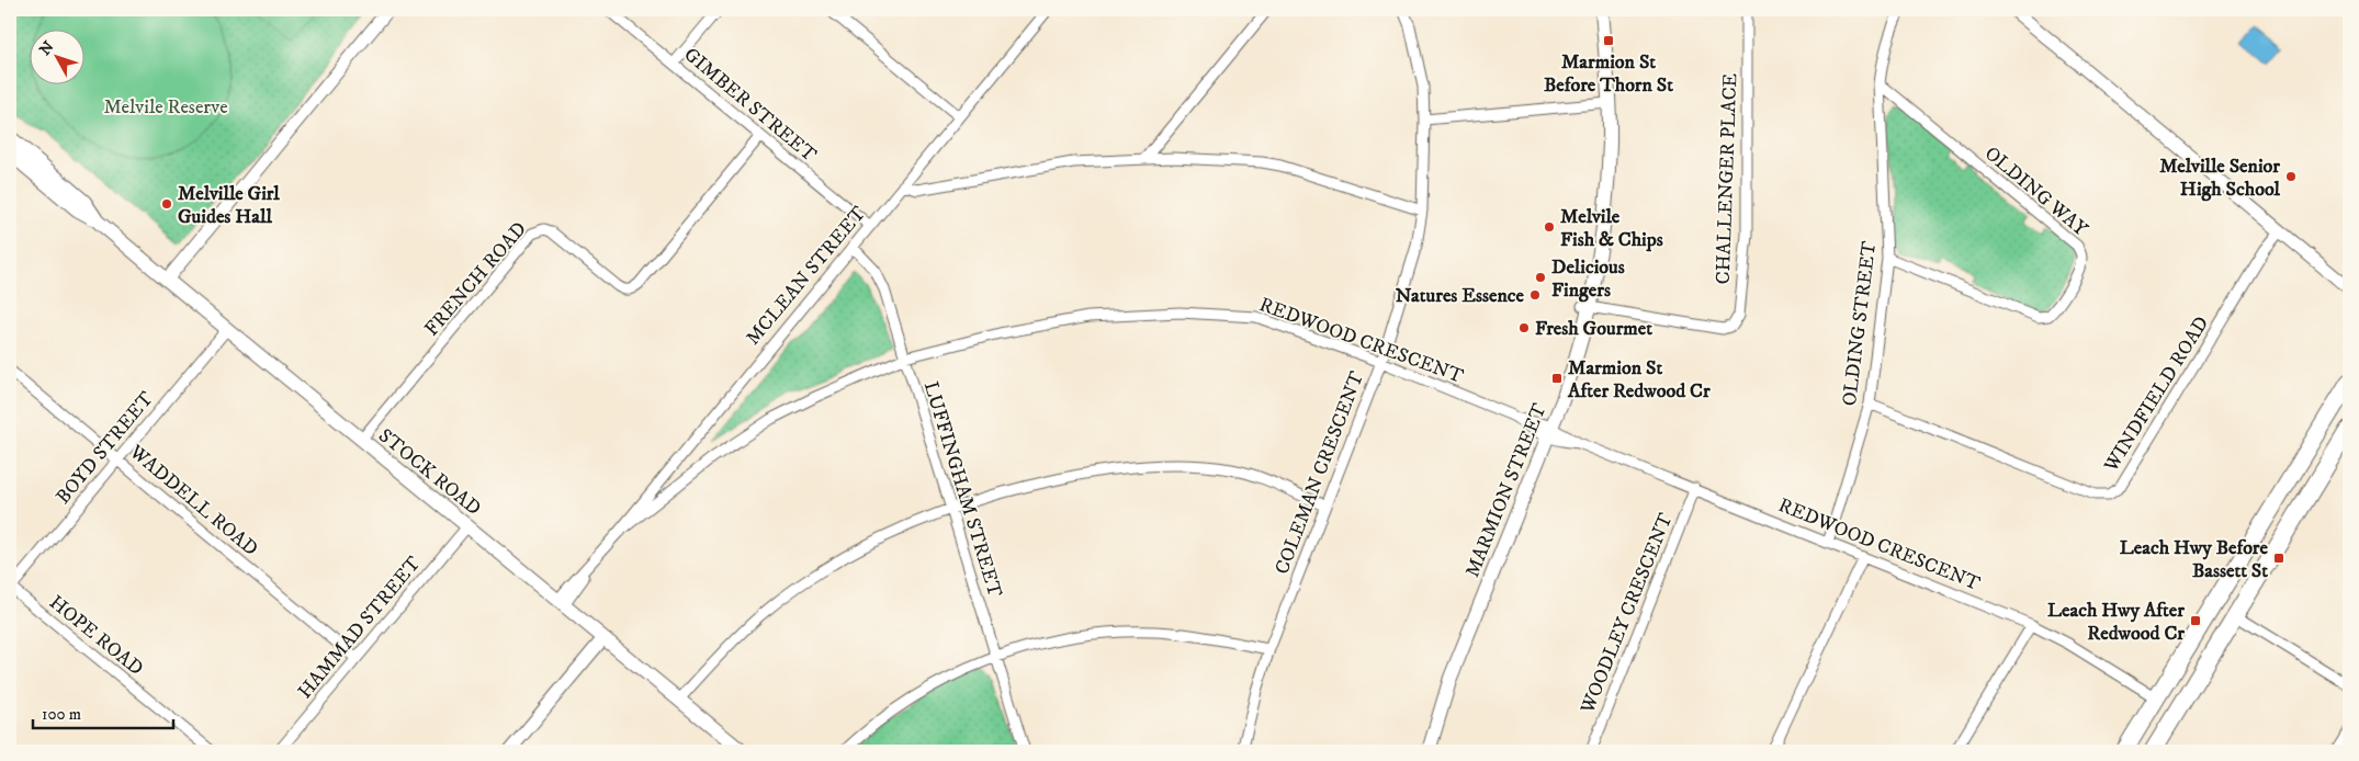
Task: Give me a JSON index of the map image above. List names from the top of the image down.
{
  "streets": {
    "main road": ["STOCK ROAD", "MARMION STREET"],
    "street": [
      "GIMBER STREET",
      "CHALLENGER PLACE",
      "OLDING WAY",
      "MCLEAN STREET",
      "FRENCH ROAD",
      "OLDING STREET",
      "REDWOOD CRESCENT",
      "WINDFIELD ROAD",
      "BOYD STREET",
      "COLEMAN CRESCENT",
      "LUFFINGHAM STREET",
      "WADDELL ROAD",
      "WOODLEY CRESCENT",
      "HAMMAD STREET",
      "HOPE ROAD"
    ]
  },
  "crossings": [
    ["GIMBER STREET", "MCLEAN STREET"],
    ["GIMBER STREET", "FRENCH ROAD"],
    ["CHALLENGER PLACE", "MARMION STREET"],
    ["OLDING WAY", "OLDING STREET"],
    ["MCLEAN STREET", "REDWOOD CRESCENT"],
    ["MCLEAN STREET", "STOCK ROAD"],
    ["MCLEAN STREET", "LUFFINGHAM STREET"],
    ["FRENCH ROAD", "STOCK ROAD"],
    ["OLDING STREET", "REDWOOD CRESCENT"],
    ["OLDING STREET", "WINDFIELD ROAD"],
    ["REDWOOD CRESCENT", "COLEMAN CRESCENT"],
    ["REDWOOD CRESCENT", "LUFFINGHAM STREET"],
    ["REDWOOD CRESCENT", "MARMION STREET"],
    ["REDWOOD CRESCENT", "WOODLEY CRESCENT"],
    ["BOYD STREET", "STOCK ROAD"],
    ["BOYD STREET", "WADDELL ROAD"],
    ["BOYD STREET", "HOPE ROAD"],
    ["STOCK ROAD", "HAMMAD STREET"],
    ["WADDELL ROAD", "HAMMAD STREET"]
  ],
  "parks": ["Melvile Reserve"],
  "places": {
    "transit": [
      "Marmion St Before Thorn St",
      "Marmion St After Redwood Cr",
      "Leach Hwy Before Bassett St",
      "Leach Hwy After Redwood Cr"
    ],
    "other": [
      "Melville Senior High School",
      "Melville Girl Guides Hall",
      "Melvile Fish & Chips",
      "Delicious Fingers",
      "Natures Essence",
      "Fresh Gourmet"
    ]
  },
  "scale_bar": "100 m",
  "north": "top left"
}
